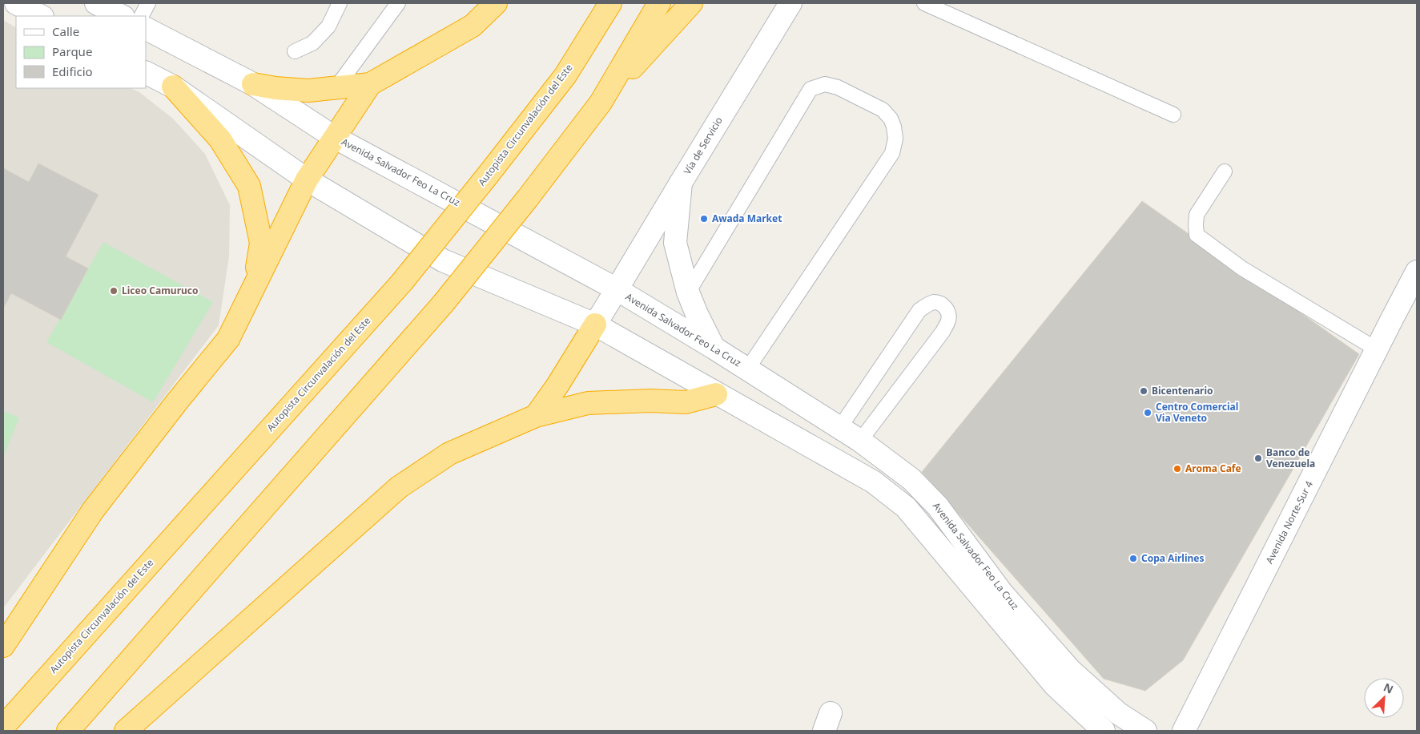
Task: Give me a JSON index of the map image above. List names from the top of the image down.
{
  "streets": {
    "highway": ["Autopista Circunvalación del Este"],
    "street": ["Vía de Servicio", "Avenida Salvador Feo La Cruz", "Avenida Norte-Sur 4"]
  },
  "crossings": [
    ["Vía de Servicio", "Avenida Salvador Feo La Cruz"]
  ],
  "places": [
    "Awada Market",
    "Liceo Camuruco",
    "Bicentenario",
    "Centro Comercial Via Veneto",
    "Banco de Venezuela",
    "Aroma Cafe",
    "Copa Airlines"
  ],
  "legend": ["Calle", "Parque", "Edificio"],
  "north": "top right"
}
